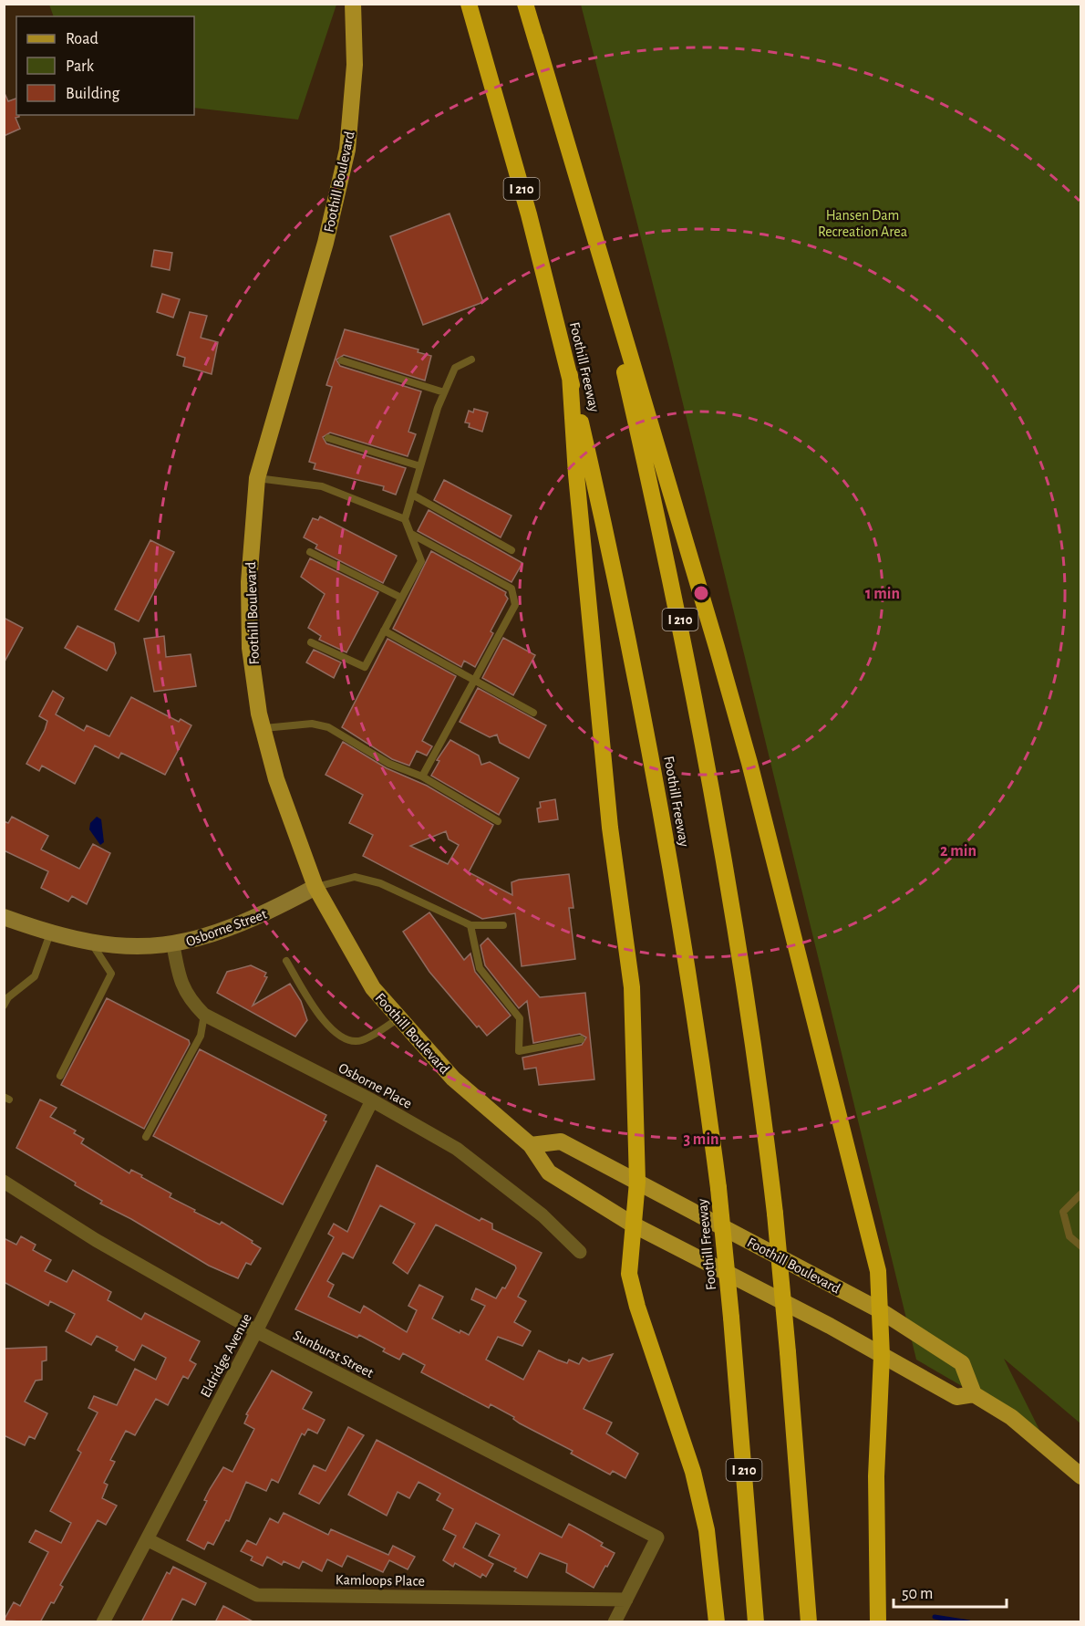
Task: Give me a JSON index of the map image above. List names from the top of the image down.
{
  "streets": {
    "highway": ["I 210", "Foothill Freeway"],
    "main road": ["Foothill Boulevard", "Osborne Street"],
    "street": [
      "Osborne Place",
      "Sunburst Street",
      "Eldridge Avenue",
      "Kamloops Place"
    ]
  },
  "crossings": [
    ["Foothill Boulevard", "Osborne Street"],
    ["Osborne Street", "Osborne Place"],
    ["Osborne Place", "Eldridge Avenue"],
    ["Sunburst Street", "Eldridge Avenue"],
    ["Sunburst Street", "Kamloops Place"],
    ["Eldridge Avenue", "Kamloops Place"]
  ],
  "parks": ["Hansen Dam Recreation Area"],
  "legend": ["Road", "Park", "Building"],
  "scale_bar": "50 m",
  "rings": ["1 min", "2 min", "3 min"]
}
